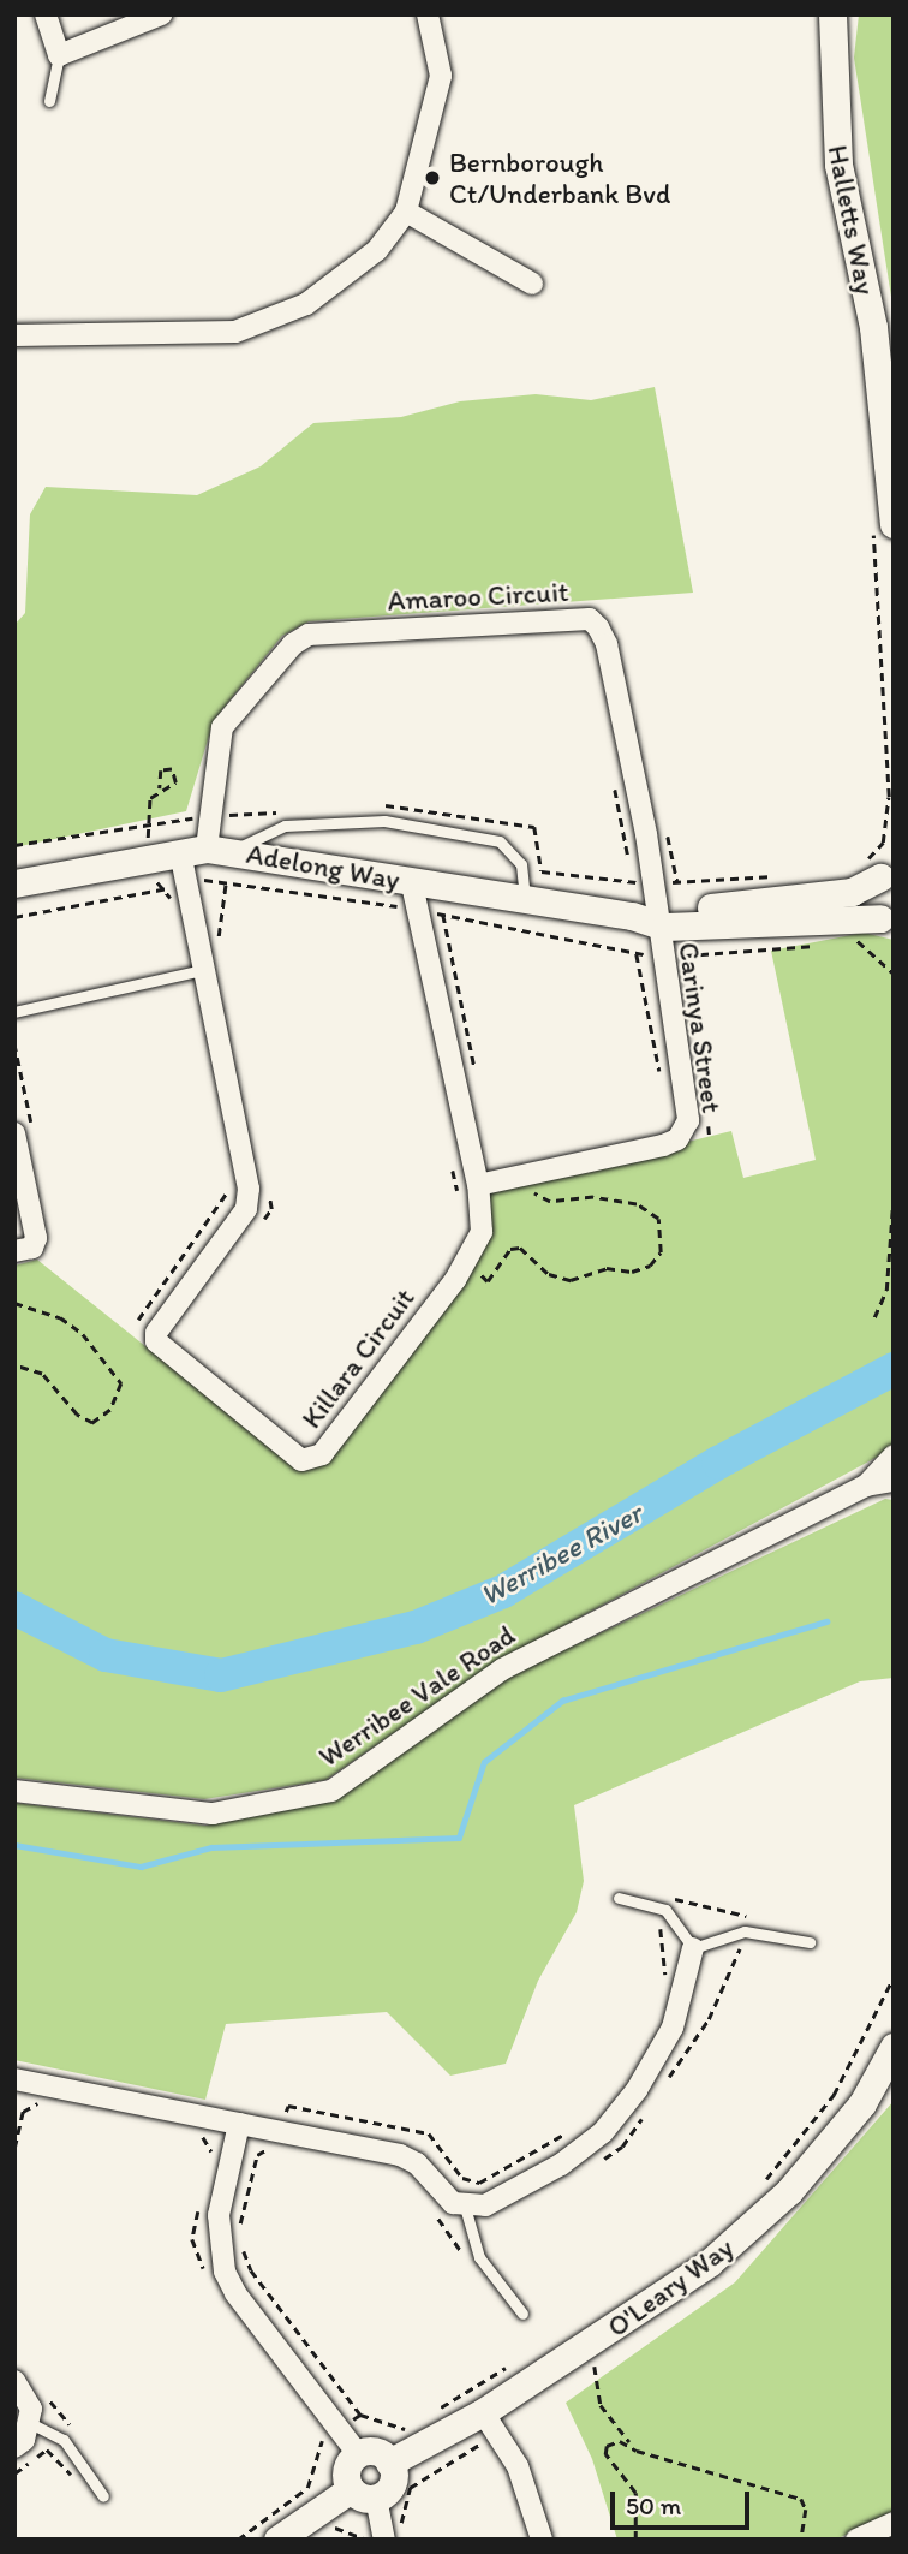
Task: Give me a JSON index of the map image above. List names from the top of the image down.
{
  "streets": {
    "street": [
      "Halletts Way",
      "Amaroo Circuit",
      "Adelong Way",
      "Carinya Street",
      "Killara Circuit",
      "Werribee Vale Road",
      "O'Leary Way"
    ]
  },
  "crossings": [
    ["Amaroo Circuit", "Adelong Way"],
    ["Amaroo Circuit", "Carinya Street"],
    ["Amaroo Circuit", "Killara Circuit"],
    ["Adelong Way", "Carinya Street"],
    ["Adelong Way", "Killara Circuit"],
    ["Carinya Street", "Killara Circuit"]
  ],
  "water": ["Werribee River"],
  "places": ["Bernborough Ct/Underbank Bvd"],
  "scale_bar": "50 m"
}
